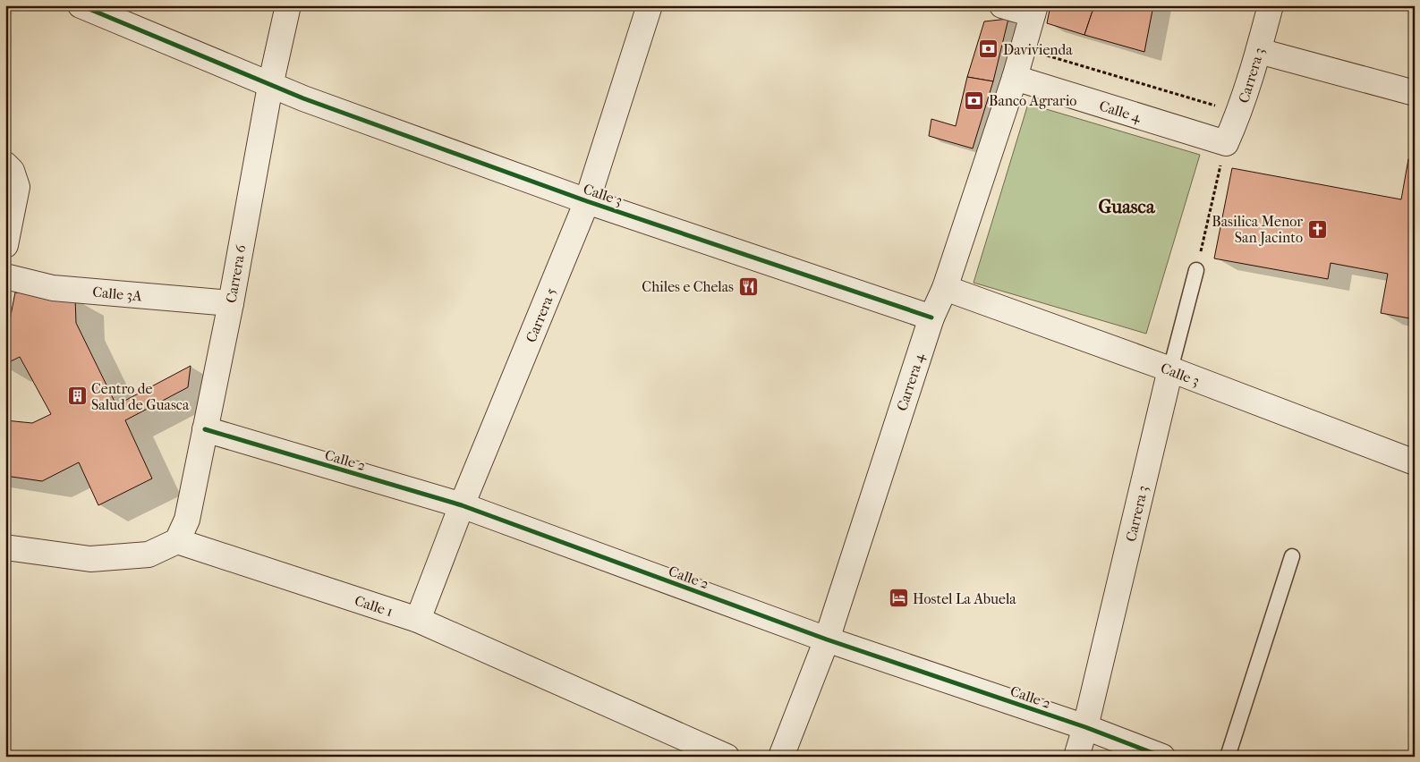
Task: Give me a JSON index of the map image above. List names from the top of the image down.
{
  "streets": {
    "street": [
      "Carrera 3",
      "Calle 4",
      "Calle 3",
      "Carrera 6",
      "Calle 3A",
      "Carrera 5",
      "Carrera 4",
      "Calle 2",
      "Calle 1"
    ]
  },
  "crossings": [
    ["Carrera 3", "Calle 4"],
    ["Carrera 3", "Calle 3"],
    ["Carrera 3", "Calle 2"],
    ["Calle 4", "Carrera 4"],
    ["Calle 3", "Carrera 6"],
    ["Calle 3", "Carrera 5"],
    ["Calle 3", "Carrera 4"],
    ["Carrera 6", "Calle 3A"],
    ["Carrera 6", "Calle 2"],
    ["Carrera 6", "Calle 1"],
    ["Carrera 5", "Calle 2"],
    ["Carrera 5", "Calle 1"],
    ["Carrera 4", "Calle 2"]
  ],
  "districts": ["Guasca"],
  "places": {
    "bank": ["Davivienda", "Banco Agrario"],
    "church": ["Basilica Menor San Jacinto"],
    "restaurant": ["Chiles e Chelas"],
    "building": ["Centro de Salud de Guasca"],
    "hotel": ["Hostel La Abuela"]
  }
}
